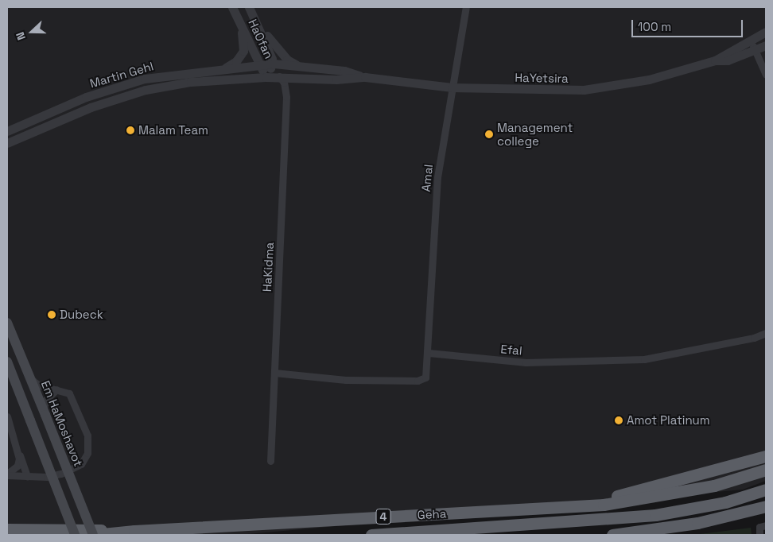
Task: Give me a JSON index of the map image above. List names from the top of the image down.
{
  "streets": {
    "highway": ["Geha", "4"],
    "main road": ["Em HaMoshavot"],
    "street": [
      "HaOfan",
      "Martin Gehl",
      "HaYetsira",
      "Amal",
      "HaKidma",
      "Efal"
    ]
  },
  "crossings": [
    ["HaOfan", "Martin Gehl"],
    ["HaOfan", "HaYetsira"],
    ["Martin Gehl", "HaYetsira"],
    ["HaYetsira", "Amal"],
    ["HaYetsira", "HaKidma"],
    ["Amal", "Efal"],
    ["Em HaMoshavot", "Geha"]
  ],
  "places": [
    "Malam Team",
    "Management college",
    "Dubeck",
    "Amot Platinum"
  ],
  "scale_bar": "100 m",
  "north": "left"
}
